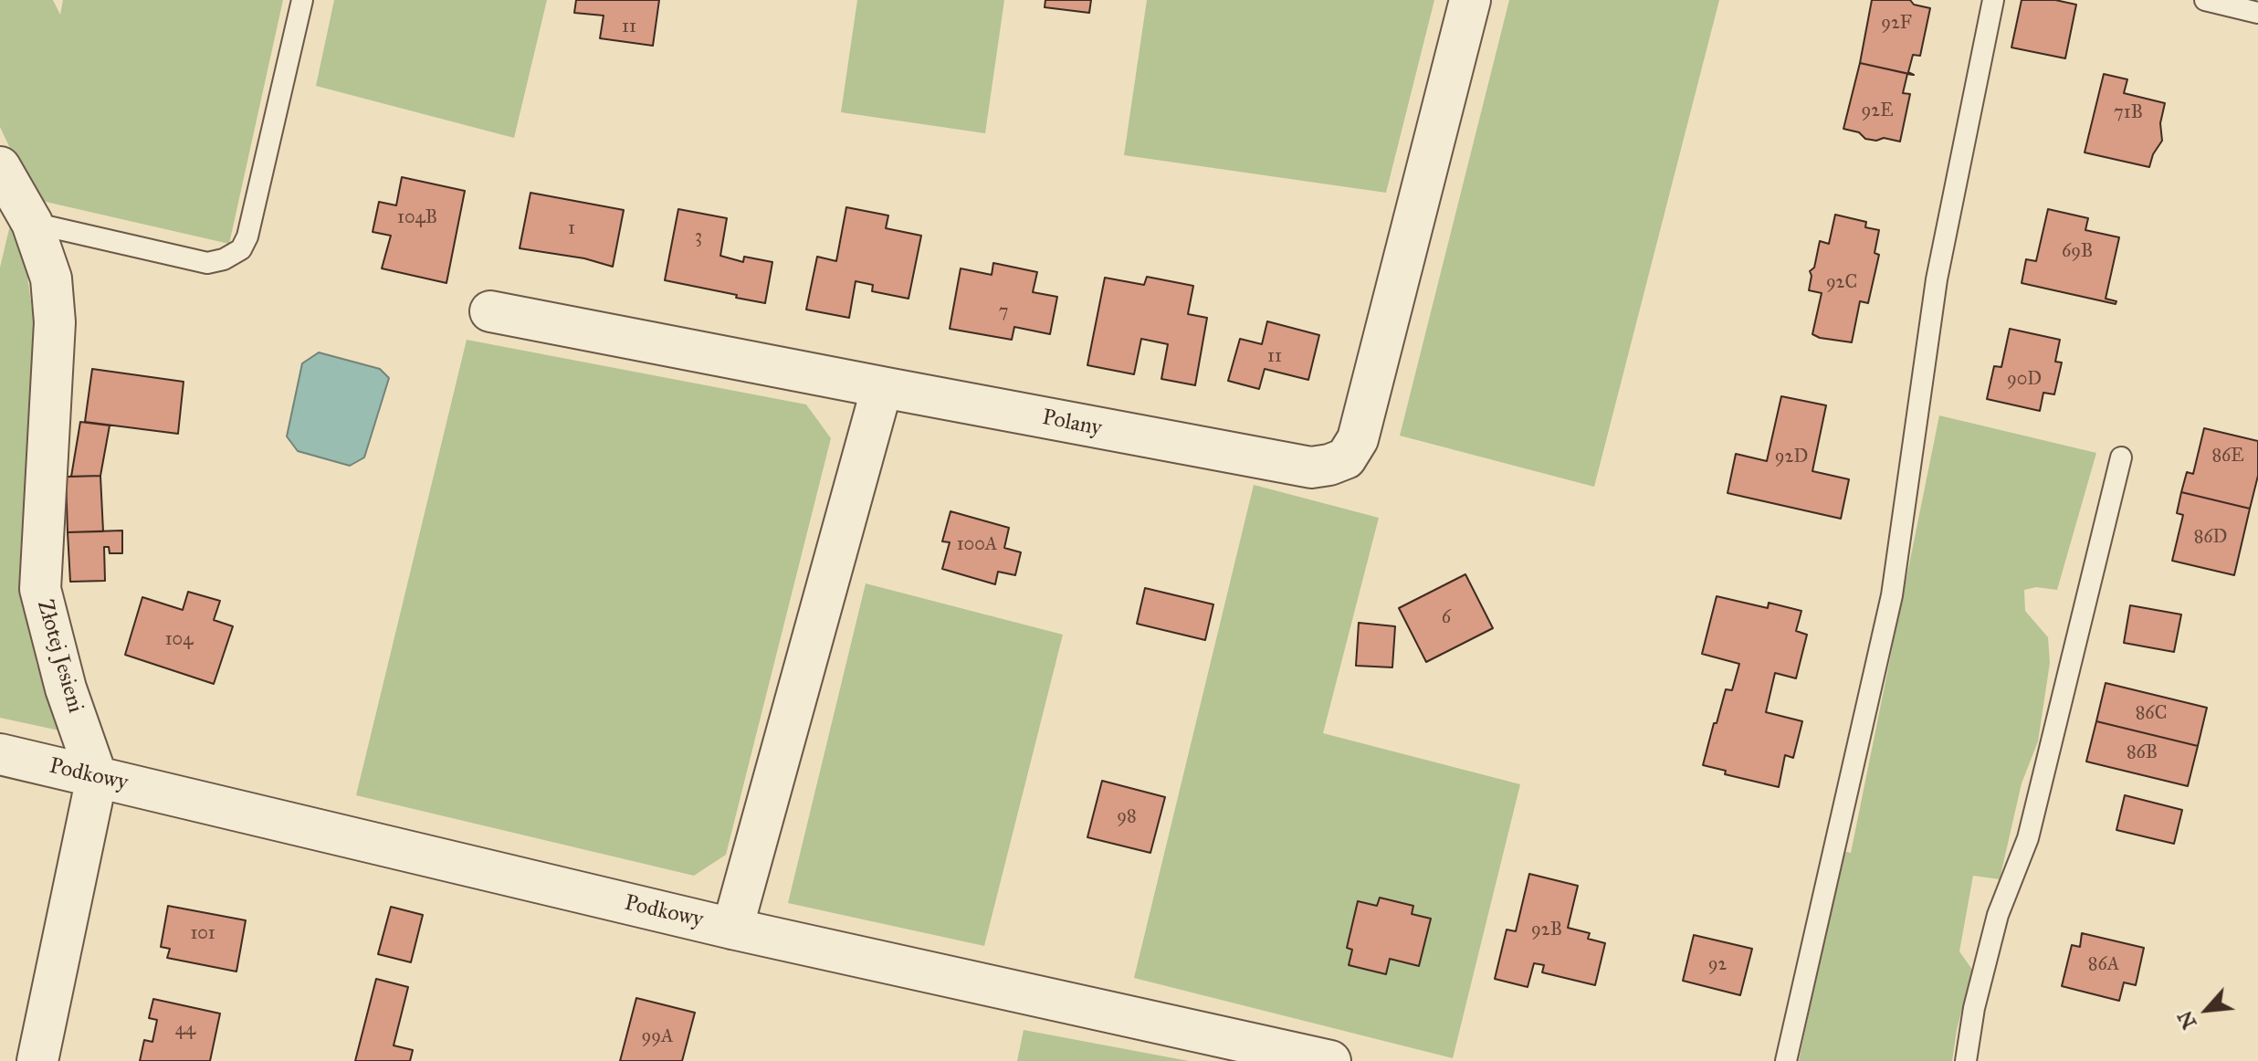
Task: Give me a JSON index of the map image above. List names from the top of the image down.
{
  "streets": {
    "street": ["Polany", "Złotej Jesieni", "Podkowy"]
  },
  "crossings": [
    ["Złotej Jesieni", "Podkowy"]
  ],
  "house_numbers": [
    "92F",
    "11",
    "92E",
    "71B",
    "104B",
    "1",
    "3",
    "69B",
    "92C",
    "7",
    "11",
    "90D",
    "86E",
    "92D",
    "86D",
    "100A",
    "6",
    "104",
    "86C",
    "86B",
    "98",
    "92B",
    "101",
    "92",
    "86A",
    "44",
    "99A"
  ],
  "north": "bottom left"
}
